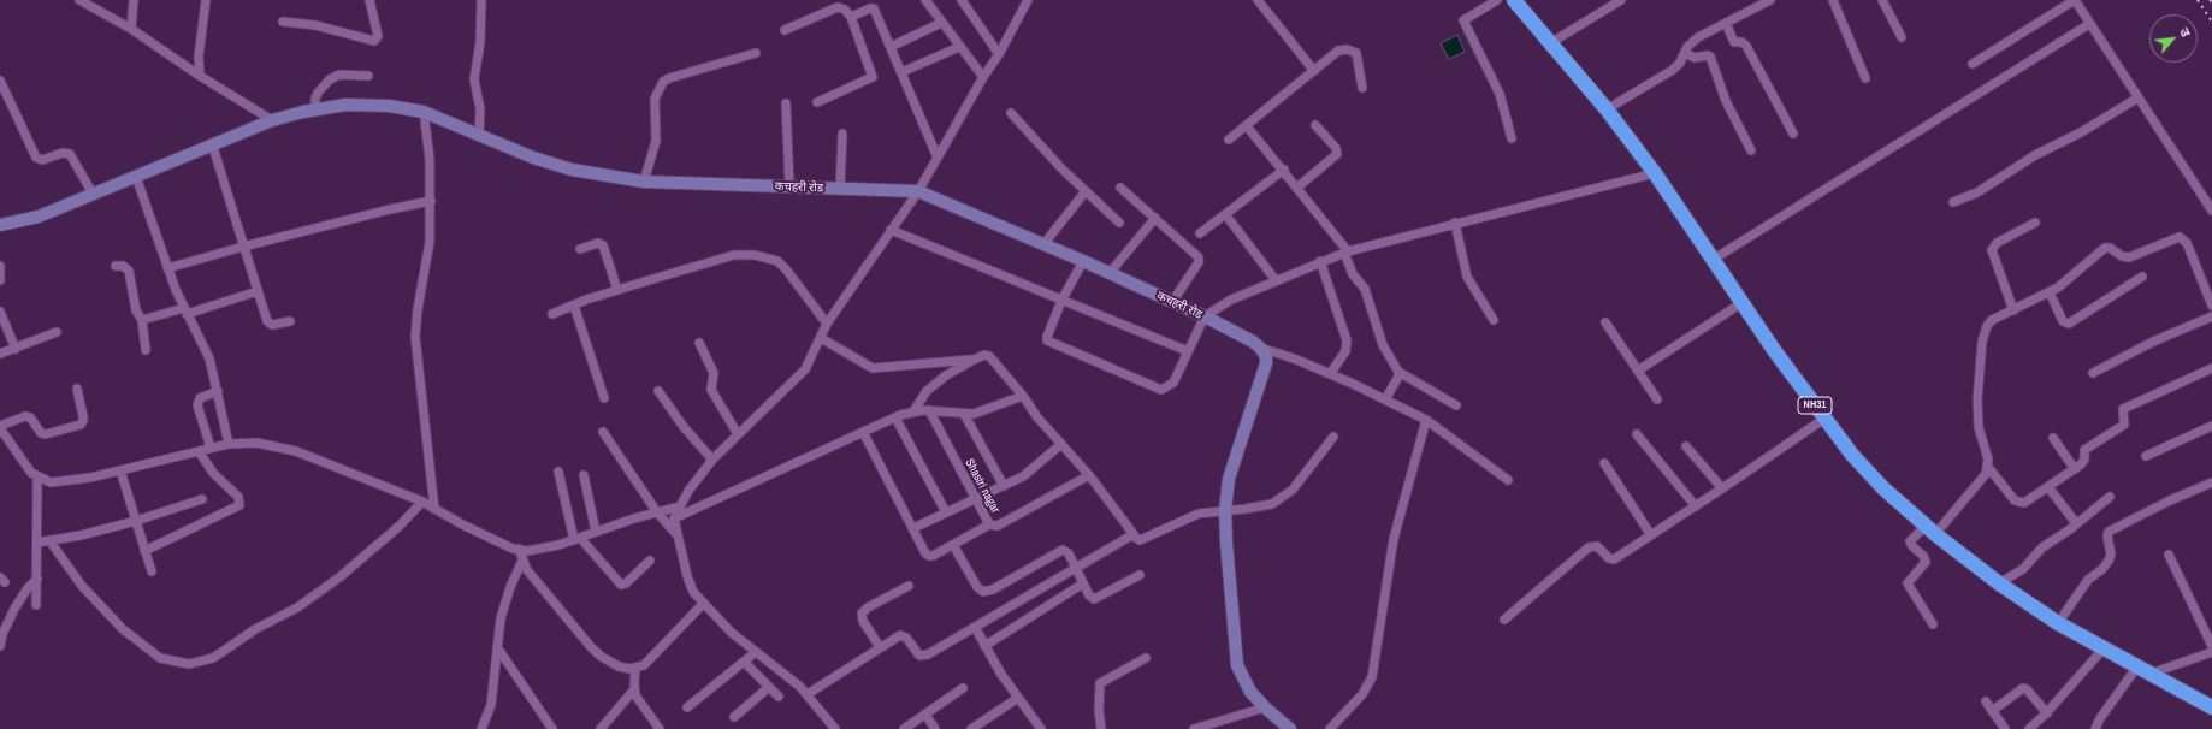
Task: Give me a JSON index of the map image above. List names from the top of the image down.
{
  "streets": {
    "highway": ["NH31"],
    "main road": ["कचहरी रोड"],
    "street": ["Shastri nagar"]
  },
  "north": "top right"
}
